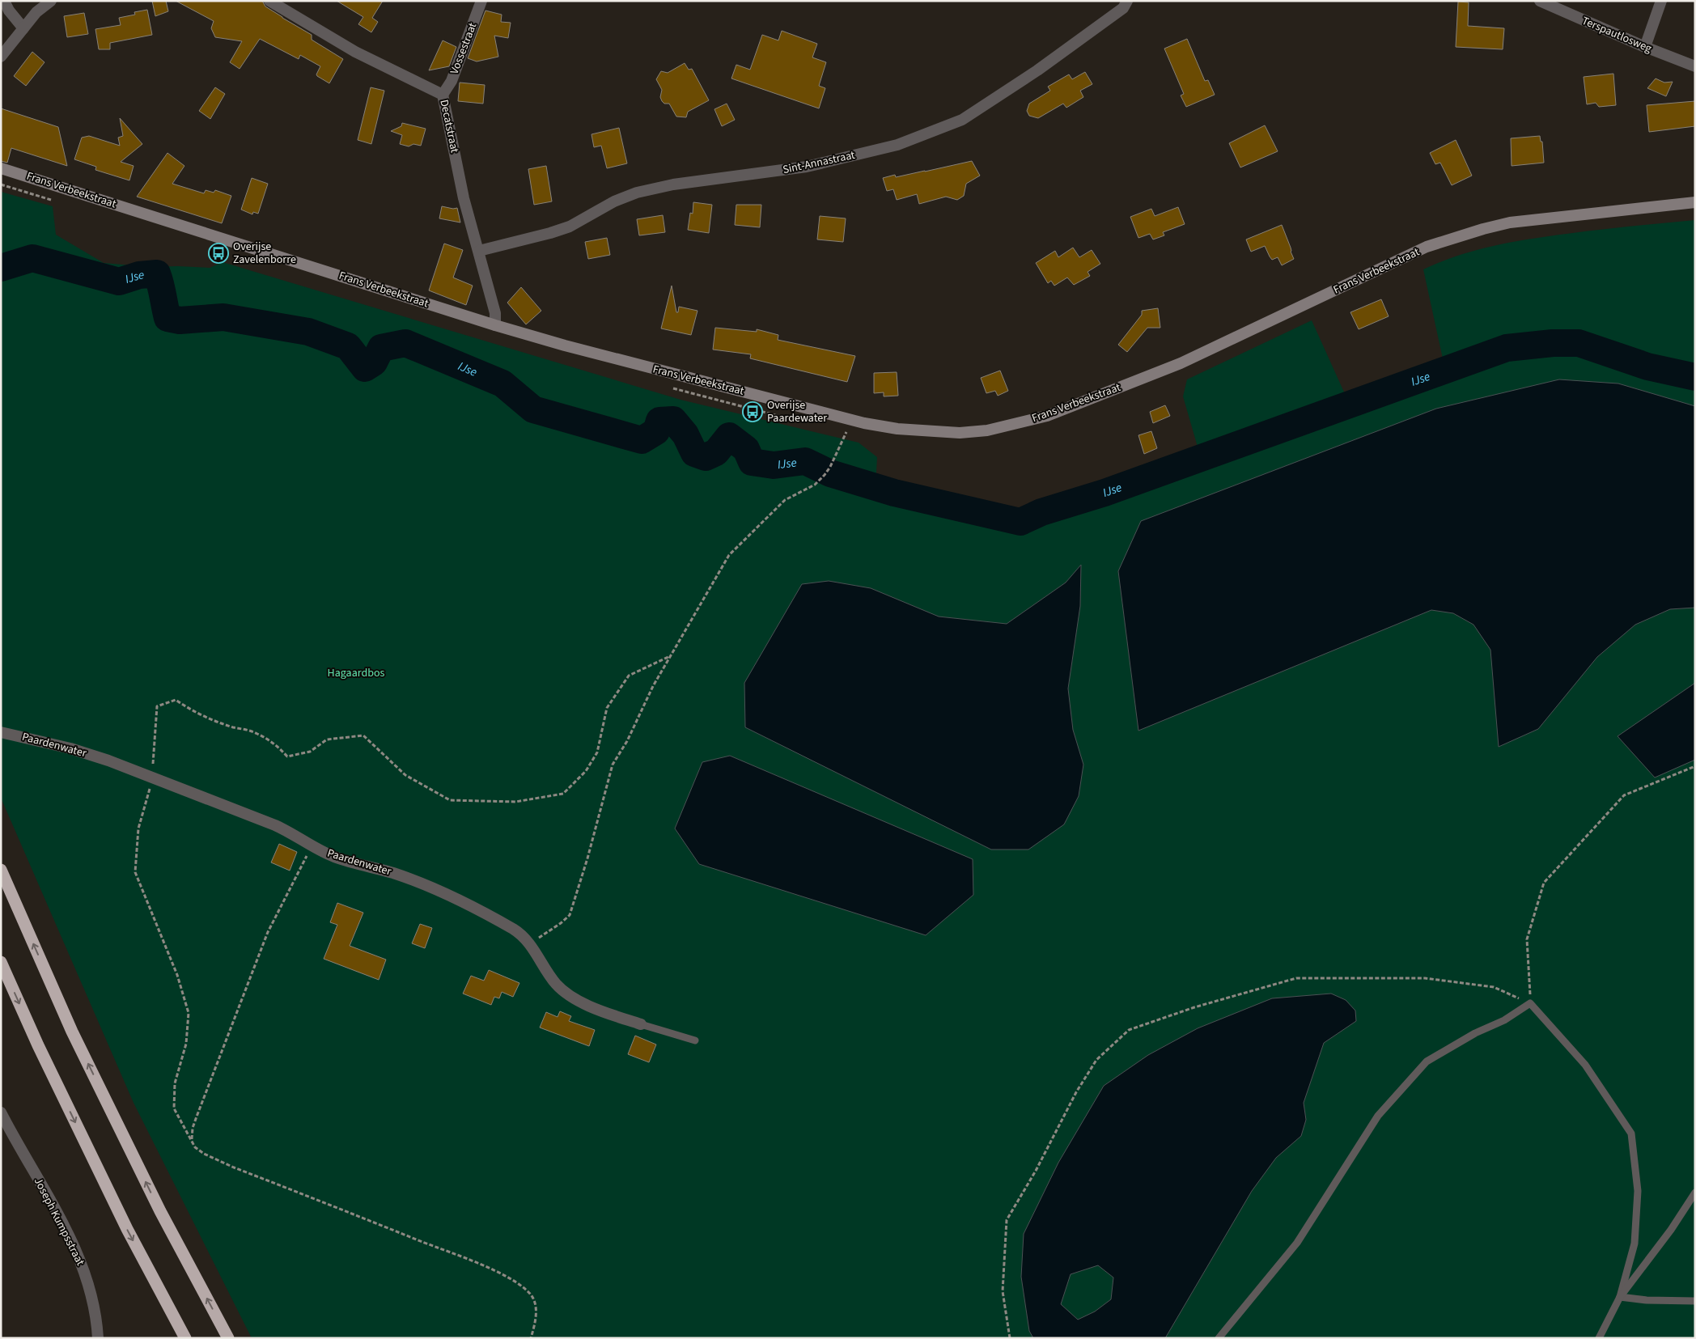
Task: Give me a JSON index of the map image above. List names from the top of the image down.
{
  "streets": {
    "main road": ["Frans Verbeekstraat"],
    "street": [
      "Terspautlosweg",
      "Vossestraat",
      "Decatstraat",
      "Sint-Annastraat",
      "Paardenwater",
      "Joseph Kumpsstraat"
    ]
  },
  "crossings": [
    ["Vossestraat", "Decatstraat"],
    ["Decatstraat", "Sint-Annastraat"],
    ["Decatstraat", "Frans Verbeekstraat"]
  ],
  "water": ["IJse"],
  "parks": ["Hagaardbos"],
  "places": {
    "bus stop": ["Overijse Zavelenborre", "Overijse Paardewater"]
  }
}
